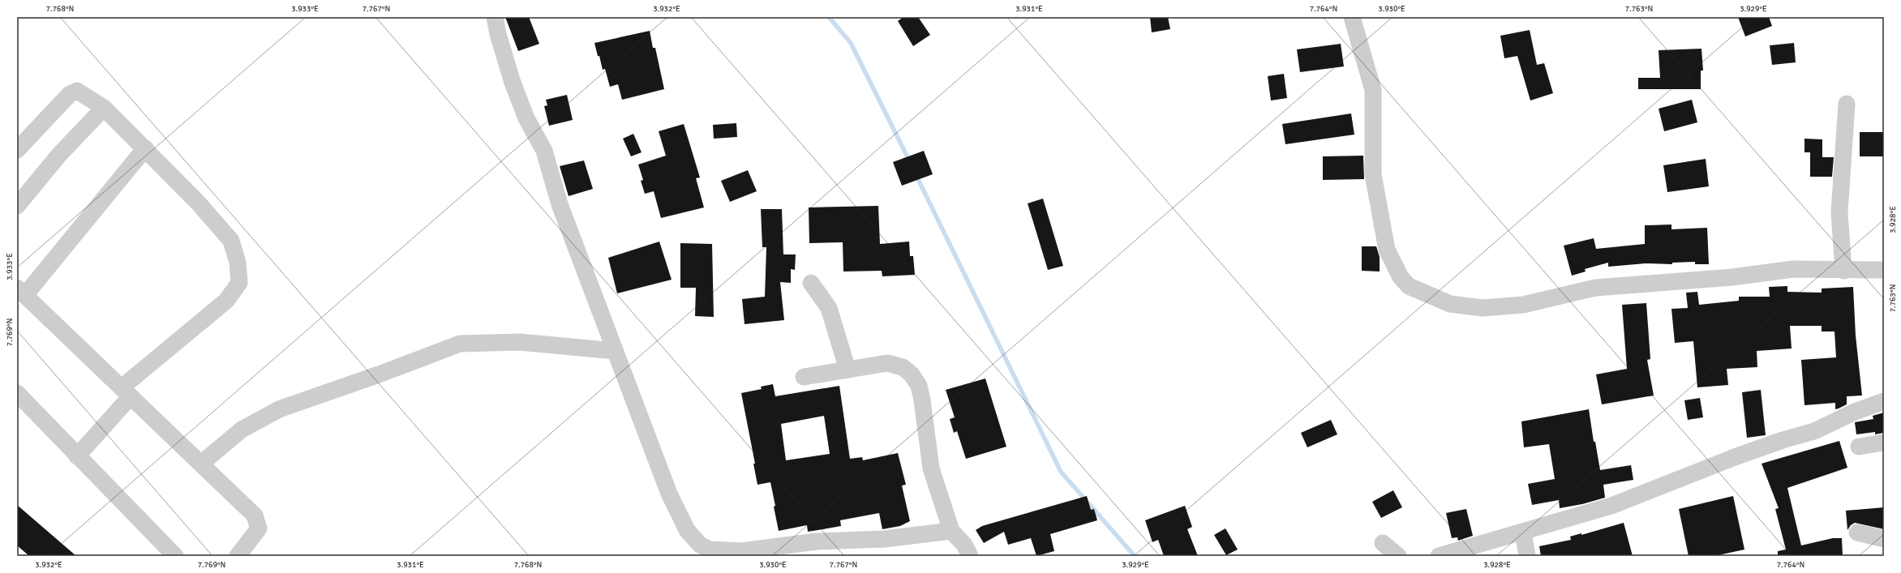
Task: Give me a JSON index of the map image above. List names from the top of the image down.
{
  "coordinates": [
    "7.768°N",
    "3.933°E",
    "7.767°N",
    "3.932°E",
    "3.931°E",
    "7.764°N",
    "3.930°E",
    "7.763°N",
    "3.929°E",
    "3.928°E",
    "7.769°N"
  ]
}
